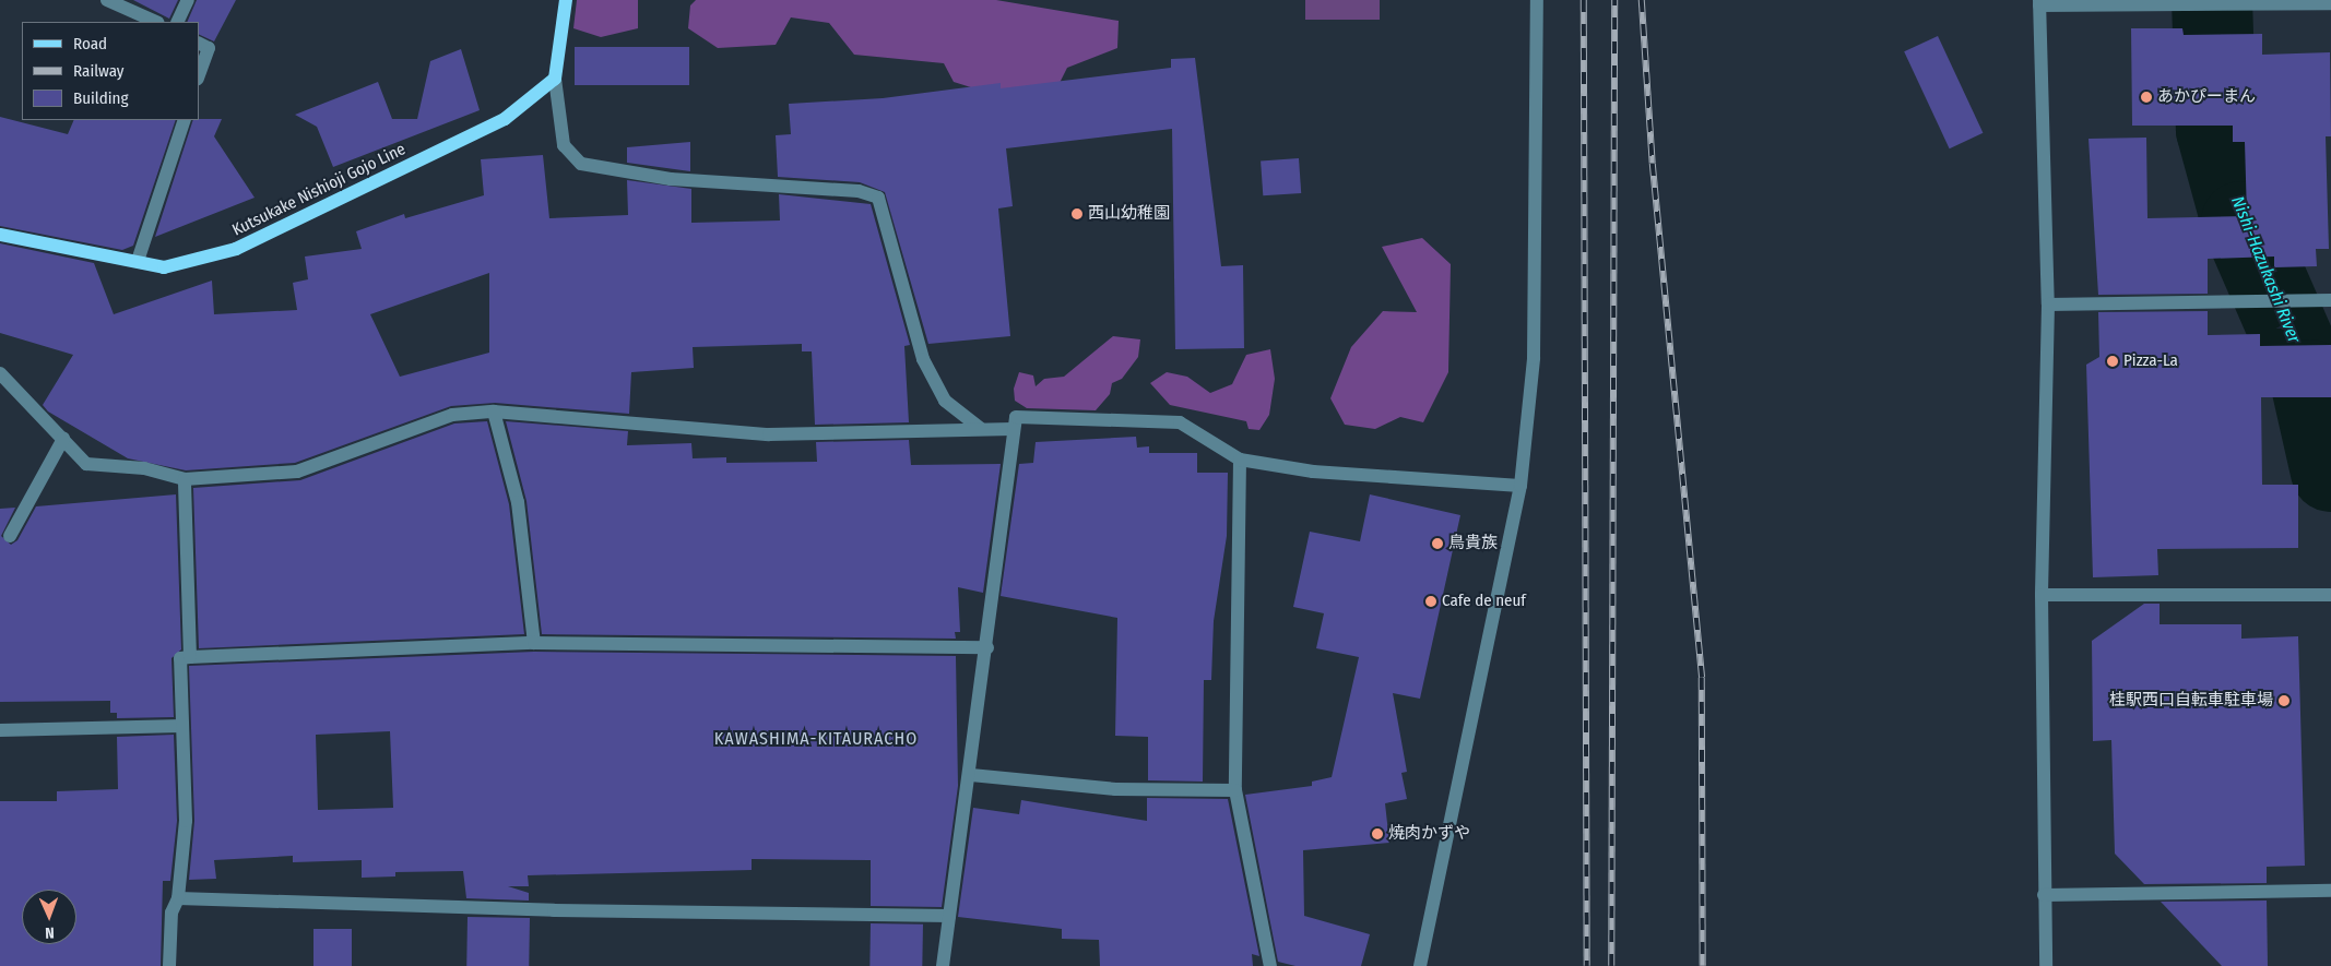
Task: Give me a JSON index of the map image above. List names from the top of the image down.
{
  "streets": {
    "main road": ["Kutsukake Nishioji Gojo Line"]
  },
  "districts": ["KAWASHIMA-KITAURACHO"],
  "water": ["Nishi-Hazukashi River"],
  "places": [
    "あかぴーまん",
    "西山幼稚園",
    "Pizza-La",
    "鳥貴族",
    "Cafe de neuf",
    "桂駅西口自転車駐車場",
    "焼肉かずや"
  ],
  "legend": ["Road", "Railway", "Building"],
  "north": "bottom"
}
